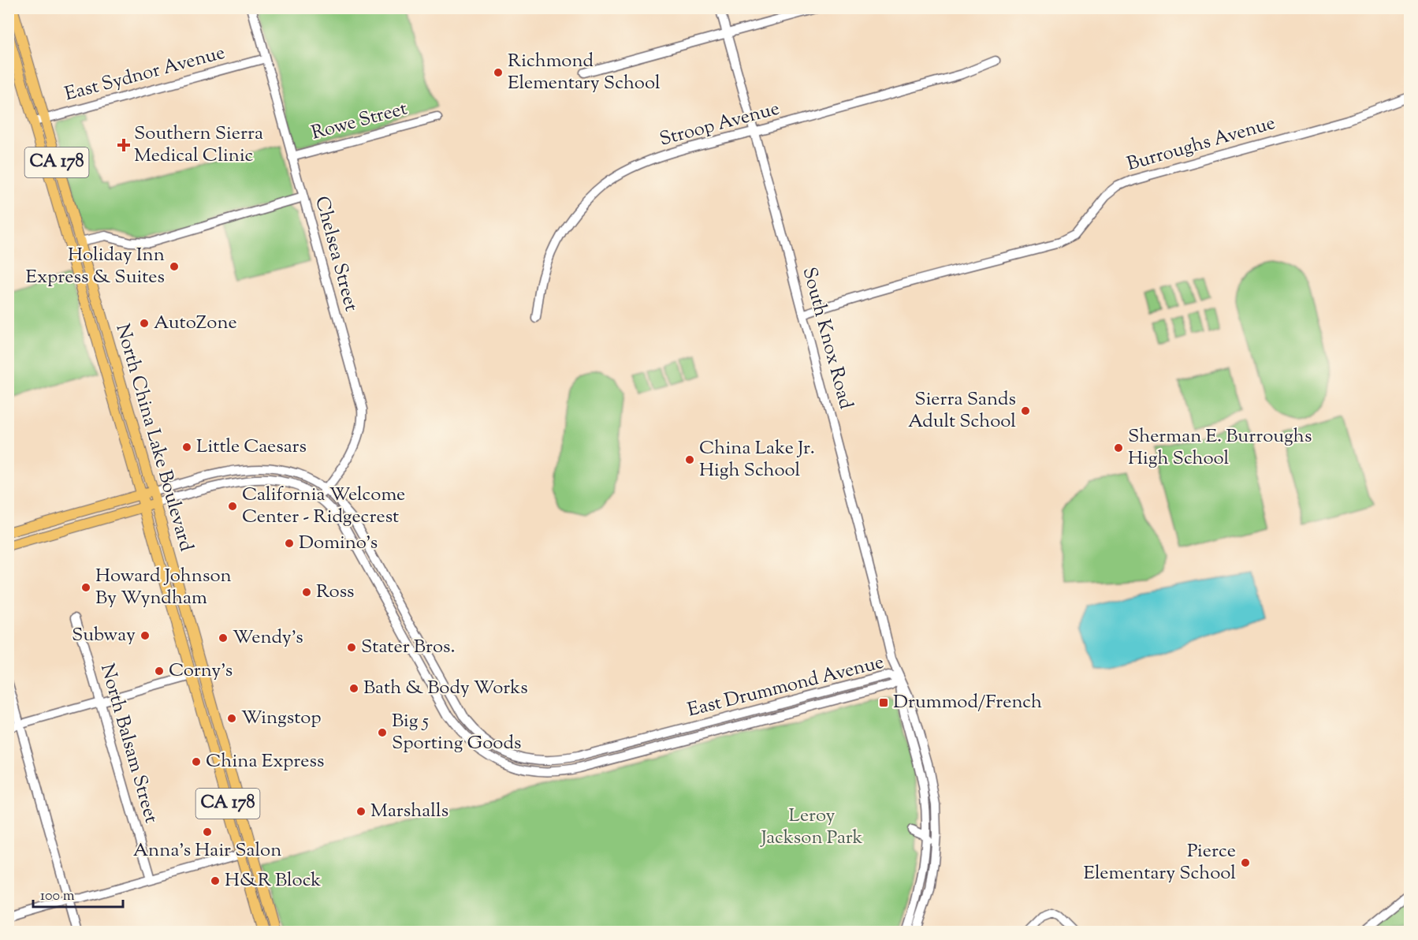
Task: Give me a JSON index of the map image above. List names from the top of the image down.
{
  "streets": {
    "main road": ["CA 178", "North China Lake Boulevard"],
    "street": [
      "East Sydnor Avenue",
      "Rowe Street",
      "Stroop Avenue",
      "Burroughs Avenue",
      "Chelsea Street",
      "South Knox Road",
      "East Drummond Avenue",
      "North Balsam Street"
    ]
  },
  "crossings": [
    ["East Sydnor Avenue", "Chelsea Street"],
    ["East Sydnor Avenue", "North China Lake Boulevard"],
    ["Rowe Street", "Chelsea Street"],
    ["Stroop Avenue", "South Knox Road"],
    ["Burroughs Avenue", "South Knox Road"],
    ["Chelsea Street", "East Drummond Avenue"],
    ["South Knox Road", "East Drummond Avenue"],
    ["North China Lake Boulevard", "East Drummond Avenue"]
  ],
  "parks": ["Leroy Jackson Park"],
  "places": {
    "other": [
      "Richmond Elementary School",
      "Holiday Inn Express & Suites",
      "AutoZone",
      "Sierra Sands Adult School",
      "Little Caesars",
      "Sherman E. Burroughs High School",
      "China Lake Jr. High School",
      "California Welcome Center - Ridgecrest",
      "Domino's",
      "Howard Johnson By Wyndham",
      "Ross",
      "Subway",
      "Wendy's",
      "Stater Bros.",
      "Corny's",
      "Bath & Body Works",
      "Wingstop",
      "Big 5 Sporting Goods",
      "China Express",
      "Marshalls",
      "Anna's Hair Salon",
      "Pierce Elementary School",
      "H&R Block"
    ],
    "health": ["Southern Sierra Medical Clinic"],
    "transit": ["Drummod/French"]
  },
  "scale_bar": "100 m"
}
